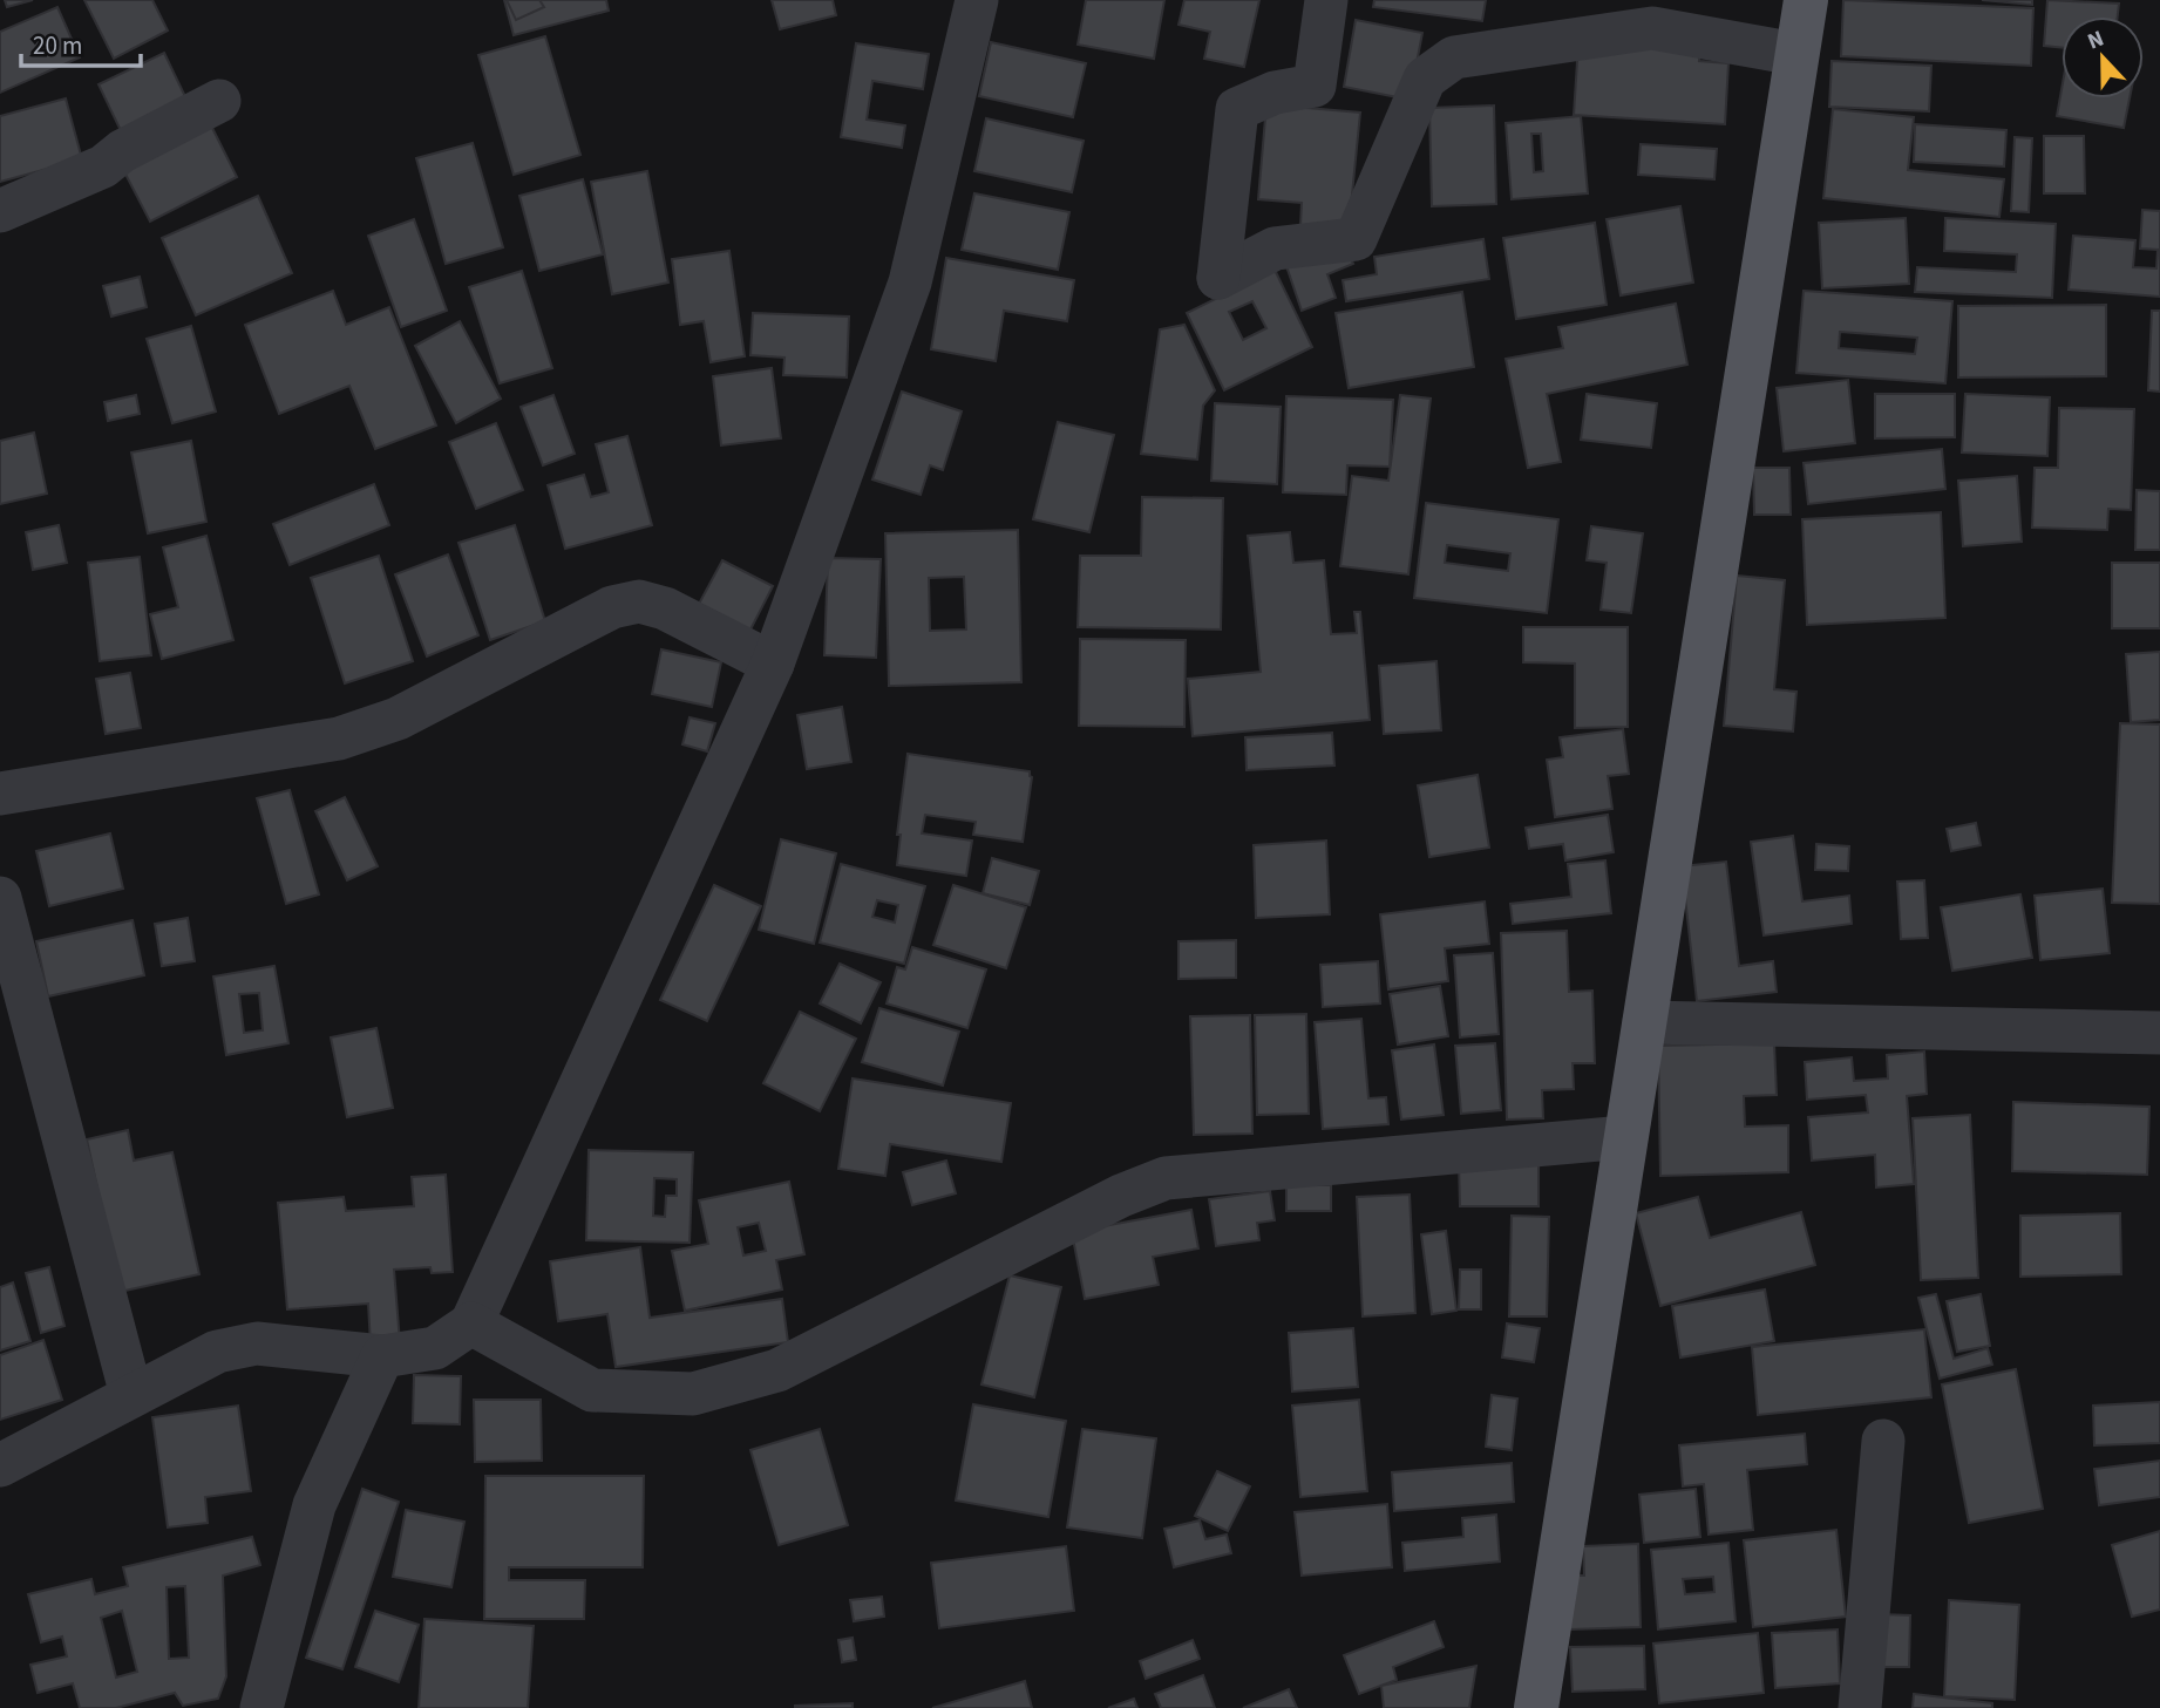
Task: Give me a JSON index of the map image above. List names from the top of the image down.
{
  "scale_bar": "20 m",
  "north": "top"
}
